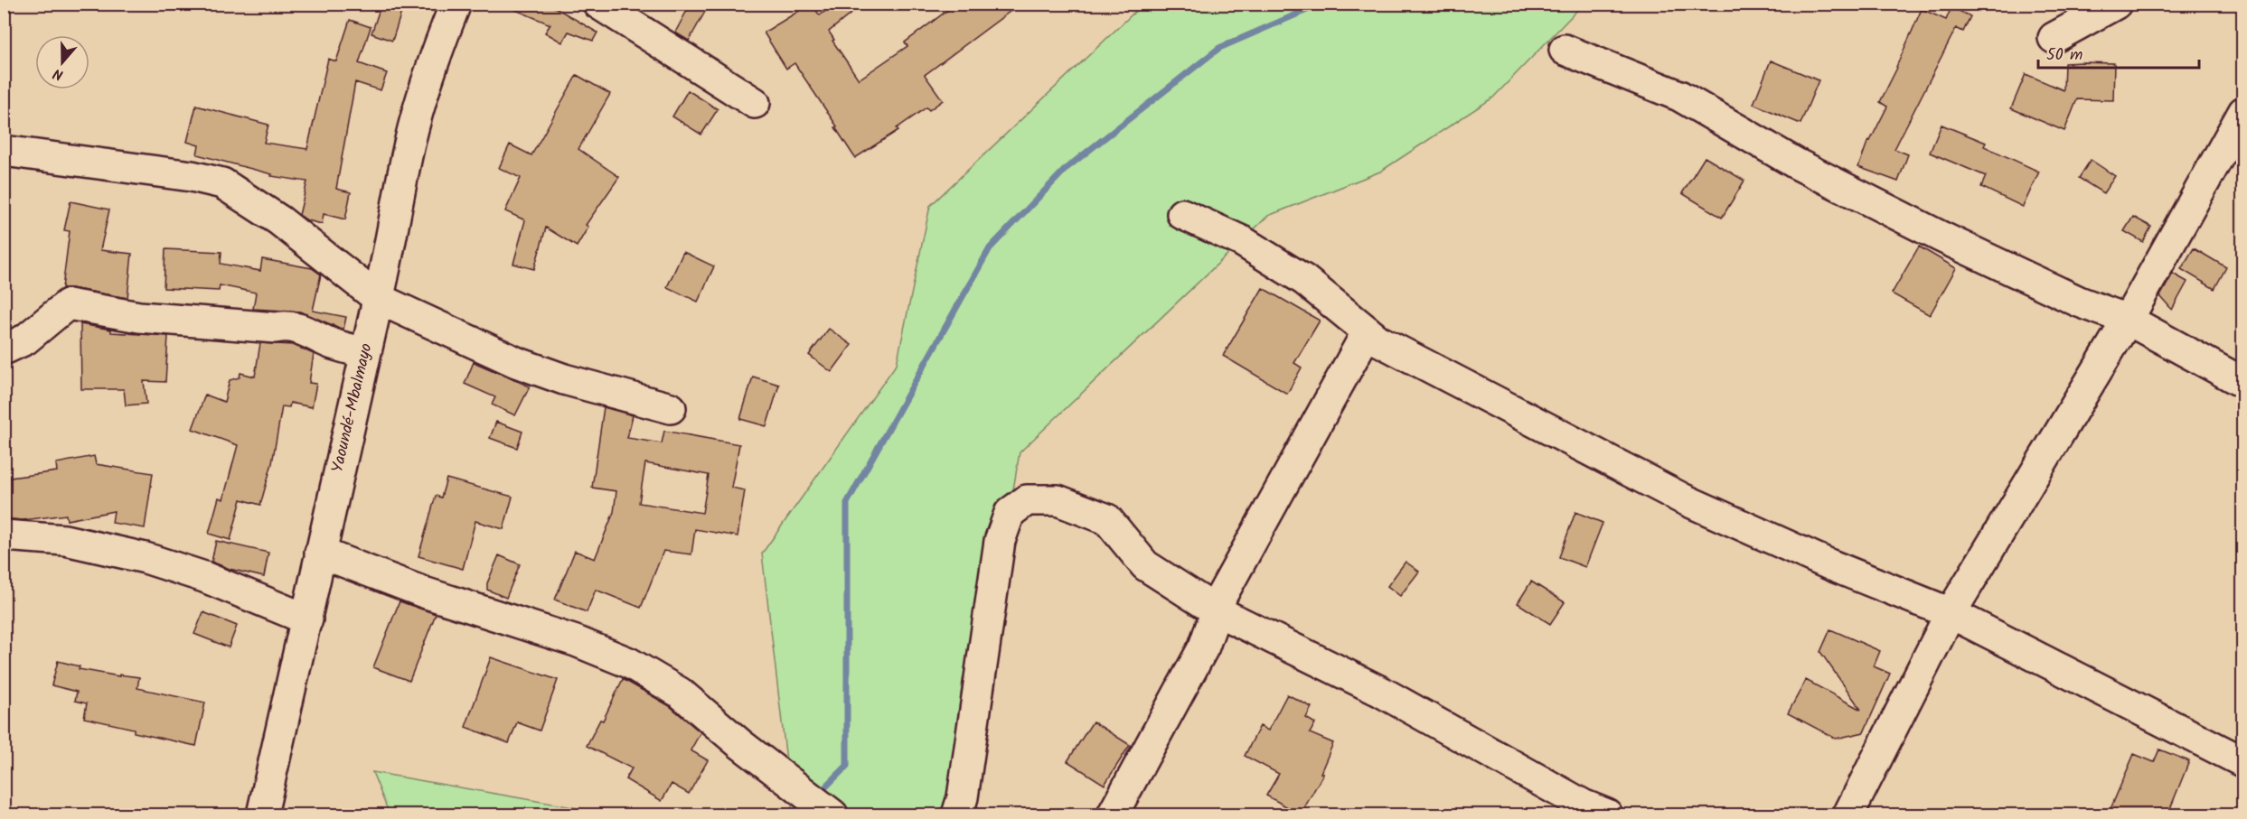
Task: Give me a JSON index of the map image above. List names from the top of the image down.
{
  "streets": {
    "main road": ["Yaoundé-Mbalmayo"]
  },
  "scale_bar": "50 m",
  "north": "bottom"
}
